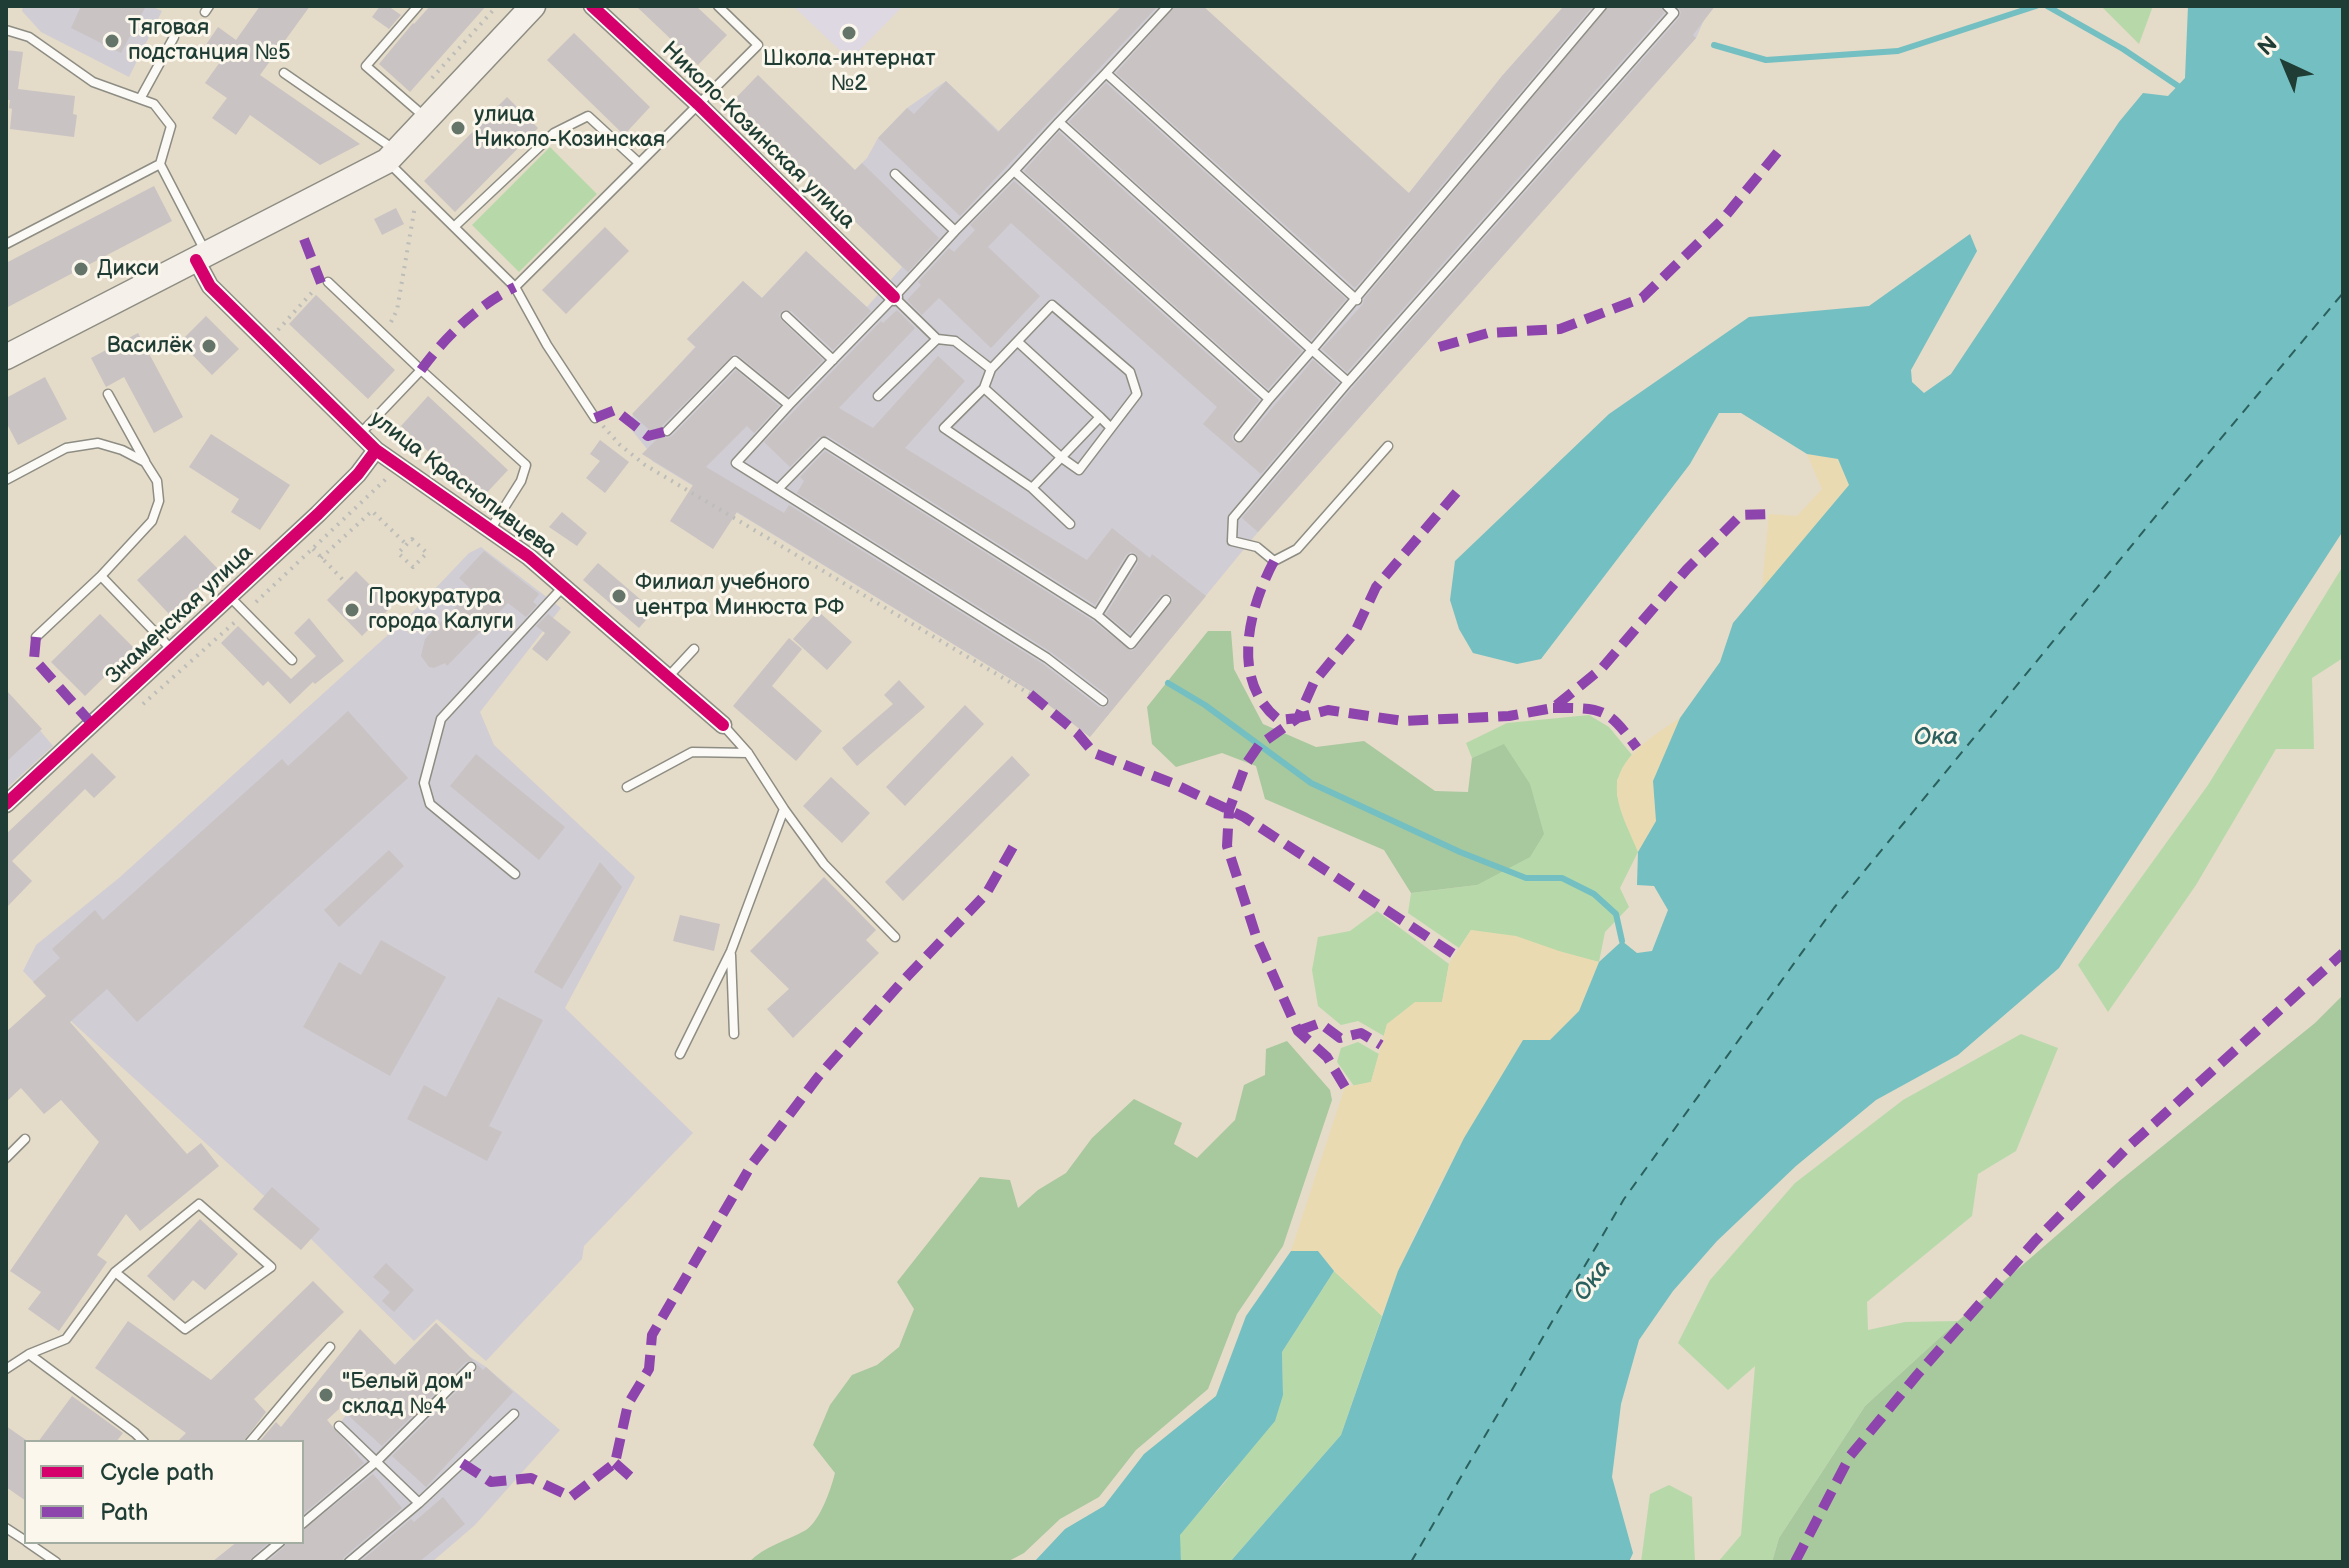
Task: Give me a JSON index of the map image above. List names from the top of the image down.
{
  "streets": {
    "street": ["Николо-Козинская улица", "улица Краснопивцева", "Знаменская улица"]
  },
  "crossings": [
    ["улица Краснопивцева", "Знаменская улица"]
  ],
  "water": ["Ока"],
  "places": [
    "Школа-интернат №2",
    "Тяговая подстанция №5",
    "улица Николо-Козинская",
    "Дикси",
    "Василёк",
    "Филиал учебного центра Минюста РФ",
    "Прокуратура города Калуги",
    "\"Белый дом\" склад №4"
  ],
  "legend": ["Cycle path", "Path"],
  "north": "top left"
}
